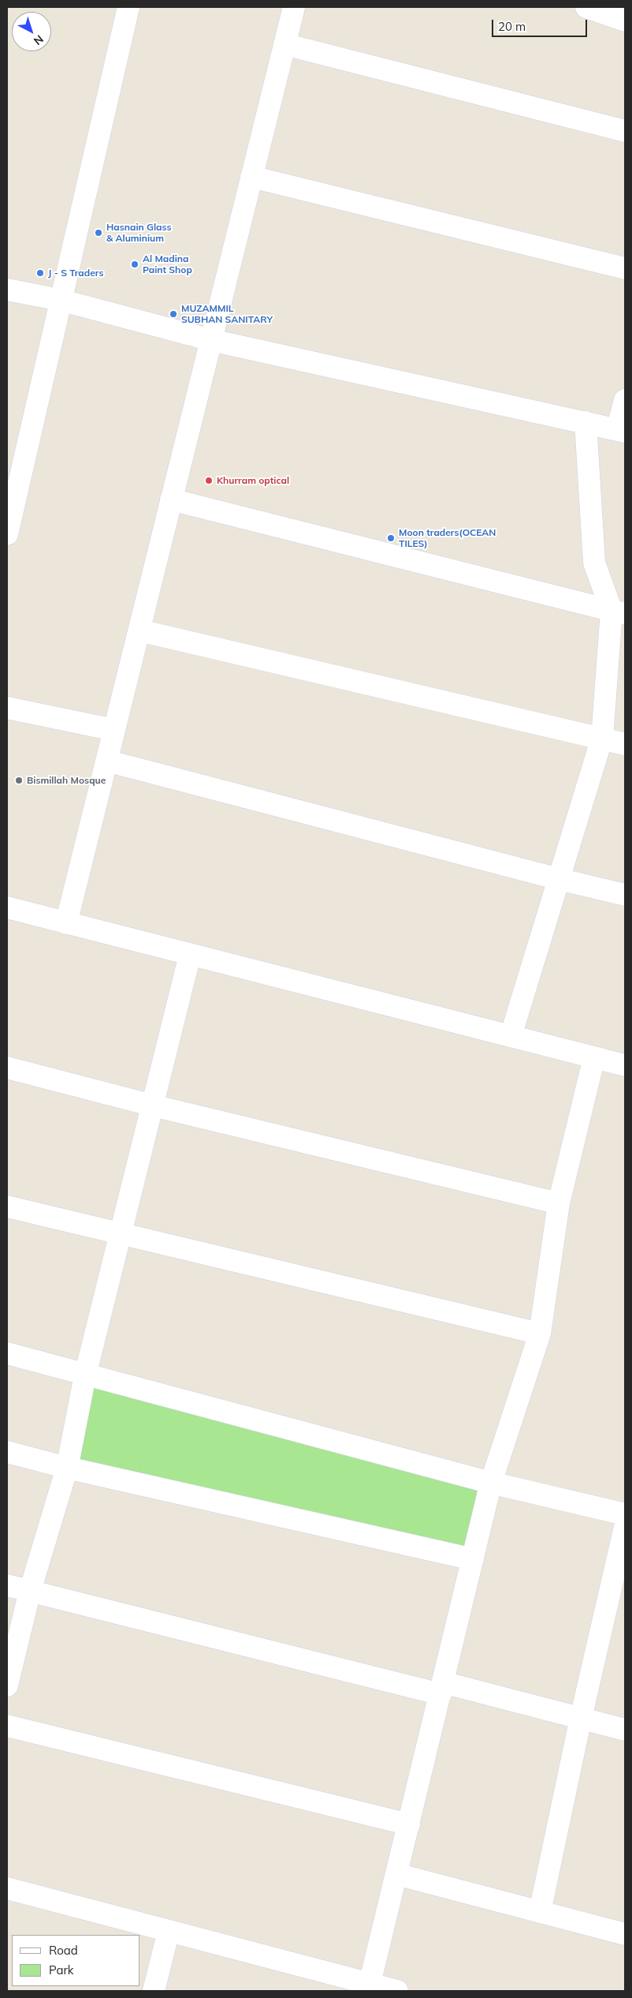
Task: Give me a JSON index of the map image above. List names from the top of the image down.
{
  "places": [
    "Hasnain Glass & Aluminium",
    "Al Madina Paint Shop",
    "J - S Traders",
    "MUZAMMIL SUBHAN SANITARY",
    "Khurram optical",
    "Moon traders(OCEAN TILES)",
    "Bismillah Mosque"
  ],
  "legend": ["Road", "Park"],
  "scale_bar": "20 m",
  "north": "bottom right"
}
